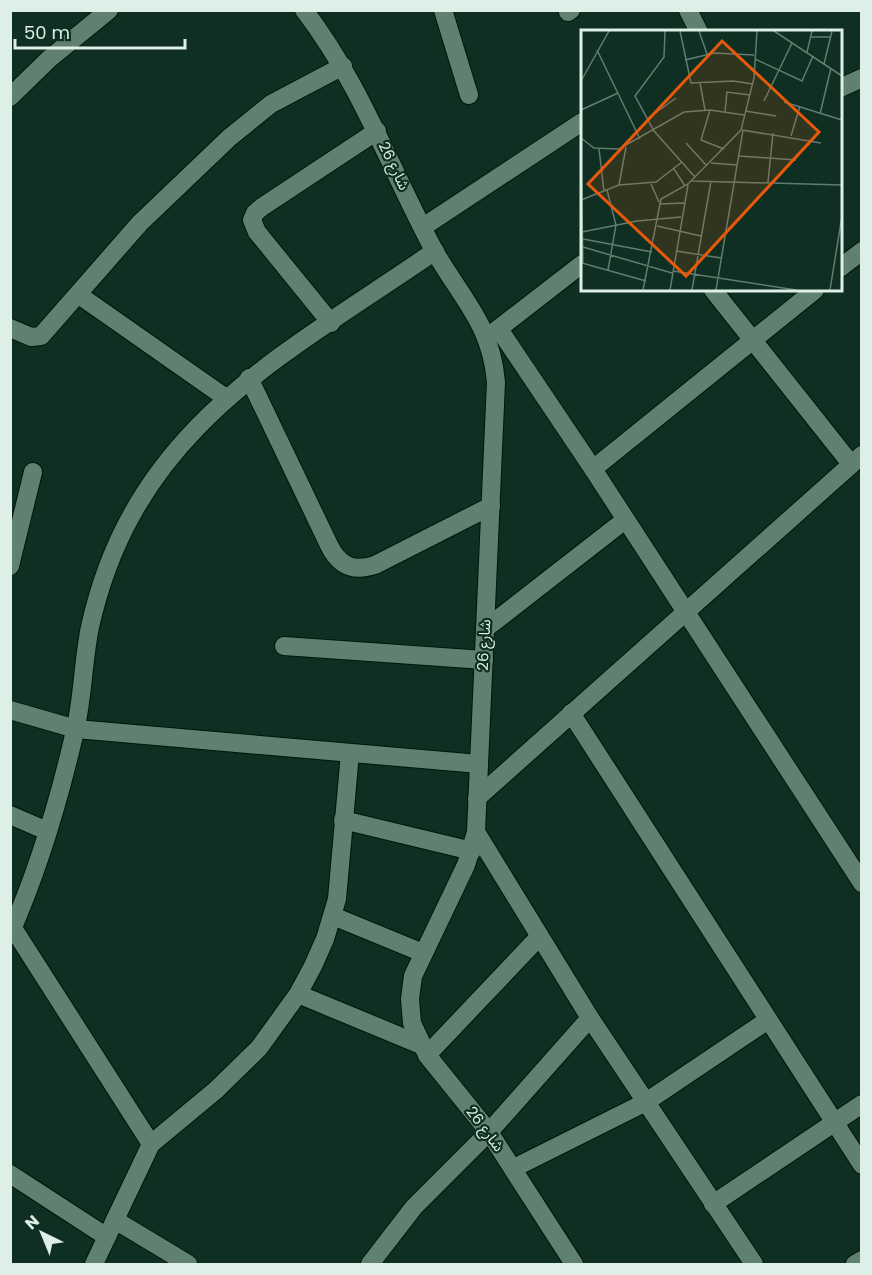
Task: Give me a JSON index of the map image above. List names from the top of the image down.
{
  "streets": {
    "street": ["شارع 26"]
  },
  "scale_bar": "50 m",
  "north": "top left"
}
